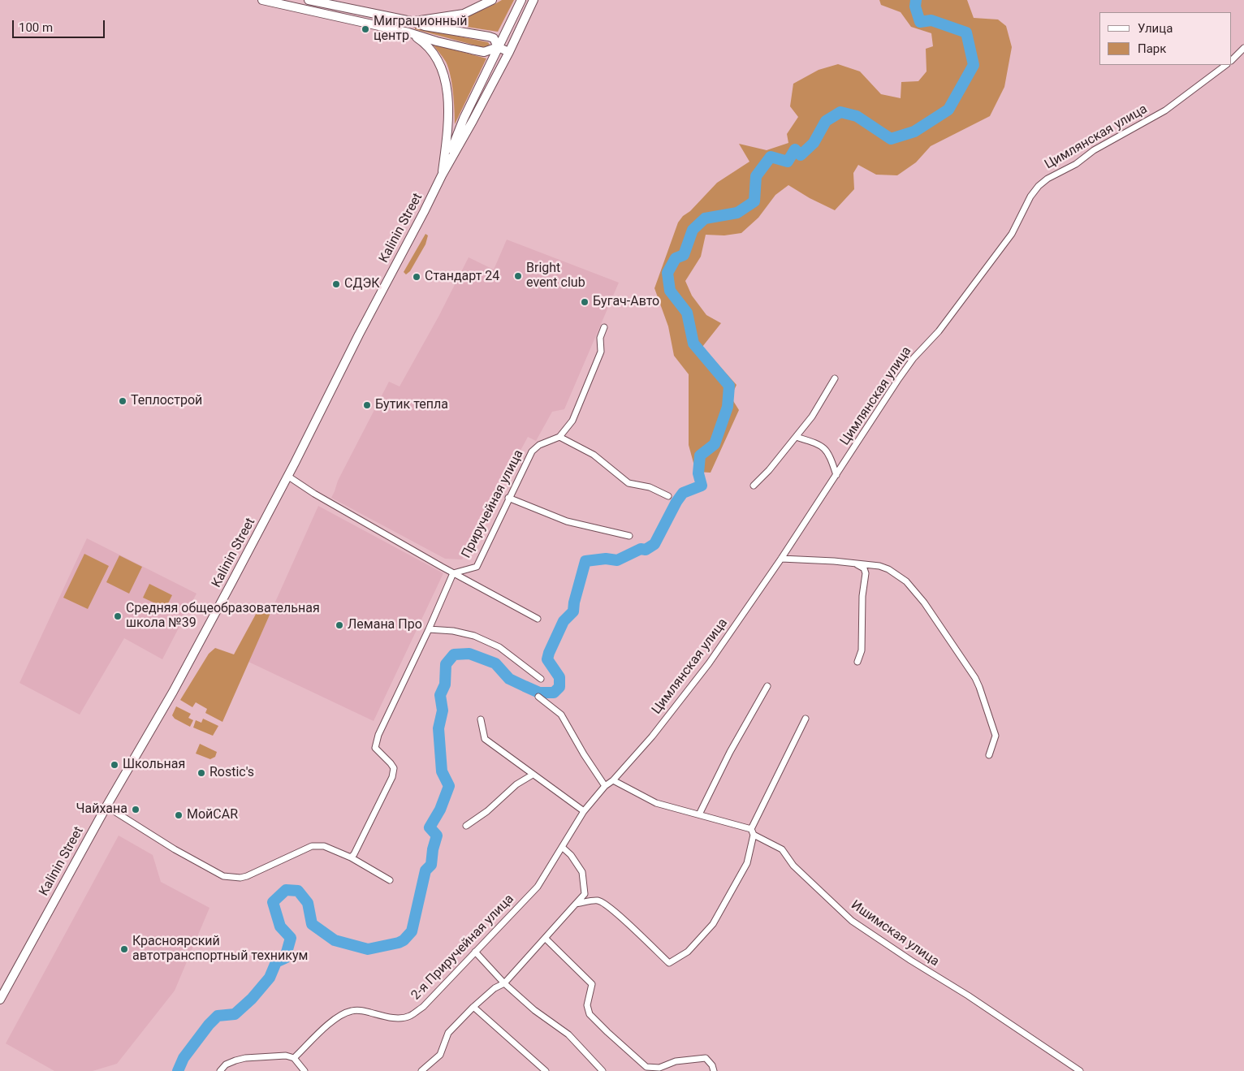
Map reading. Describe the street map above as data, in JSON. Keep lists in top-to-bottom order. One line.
{"streets":{"main road":["Kalinin Street"],"street":["Цимлянская улица","Приручейная улица","Ишимская улица","2-я Приручейная улица"]},"crossings":[["Цимлянская улица","Ишимская улица"],["Цимлянская улица","2-я Приручейная улица"],["Ишимская улица","2-я Приручейная улица"]],"places":["Миграционный центр","Bright event club","Стандарт 24","СДЭК","Бугач-Авто","Теплострой","Бутик тепла","Средняя общеобразовательная школа №39","Лемана Про","Школьная","Rostic's","Чайхана","МойCAR","Красноярский автотранспортный техникум"],"legend":["Улица","Парк"],"scale_bar":"100 m"}
